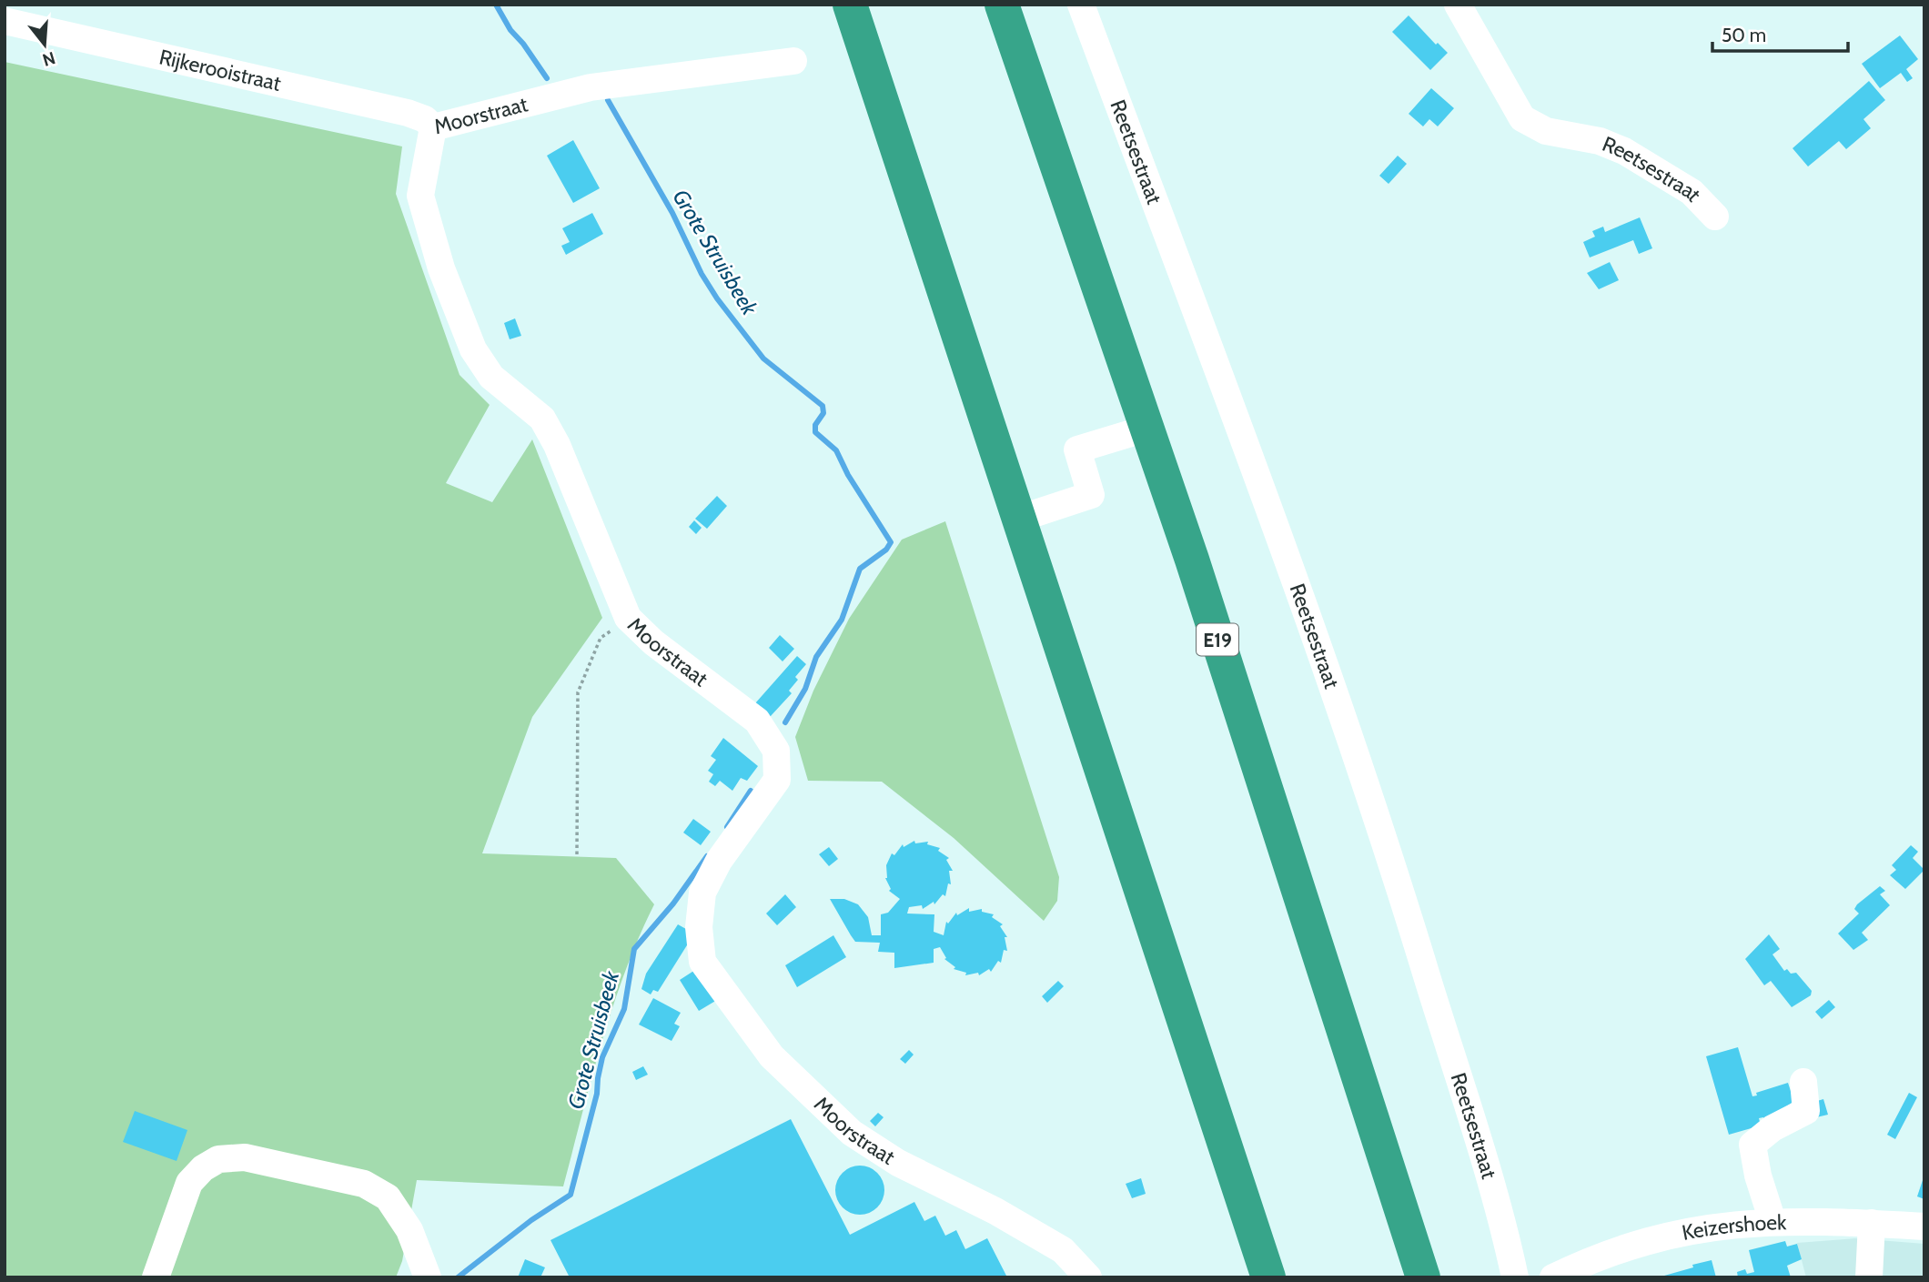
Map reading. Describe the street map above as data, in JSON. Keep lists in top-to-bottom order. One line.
{"streets":{"highway":["E19"],"street":["Rijkerooistraat","Moorstraat","Reetsestraat","Keizershoek"]},"crossings":[["Rijkerooistraat","Moorstraat"]],"water":["Grote Struisbeek"],"scale_bar":"50 m","north":"bottom"}
